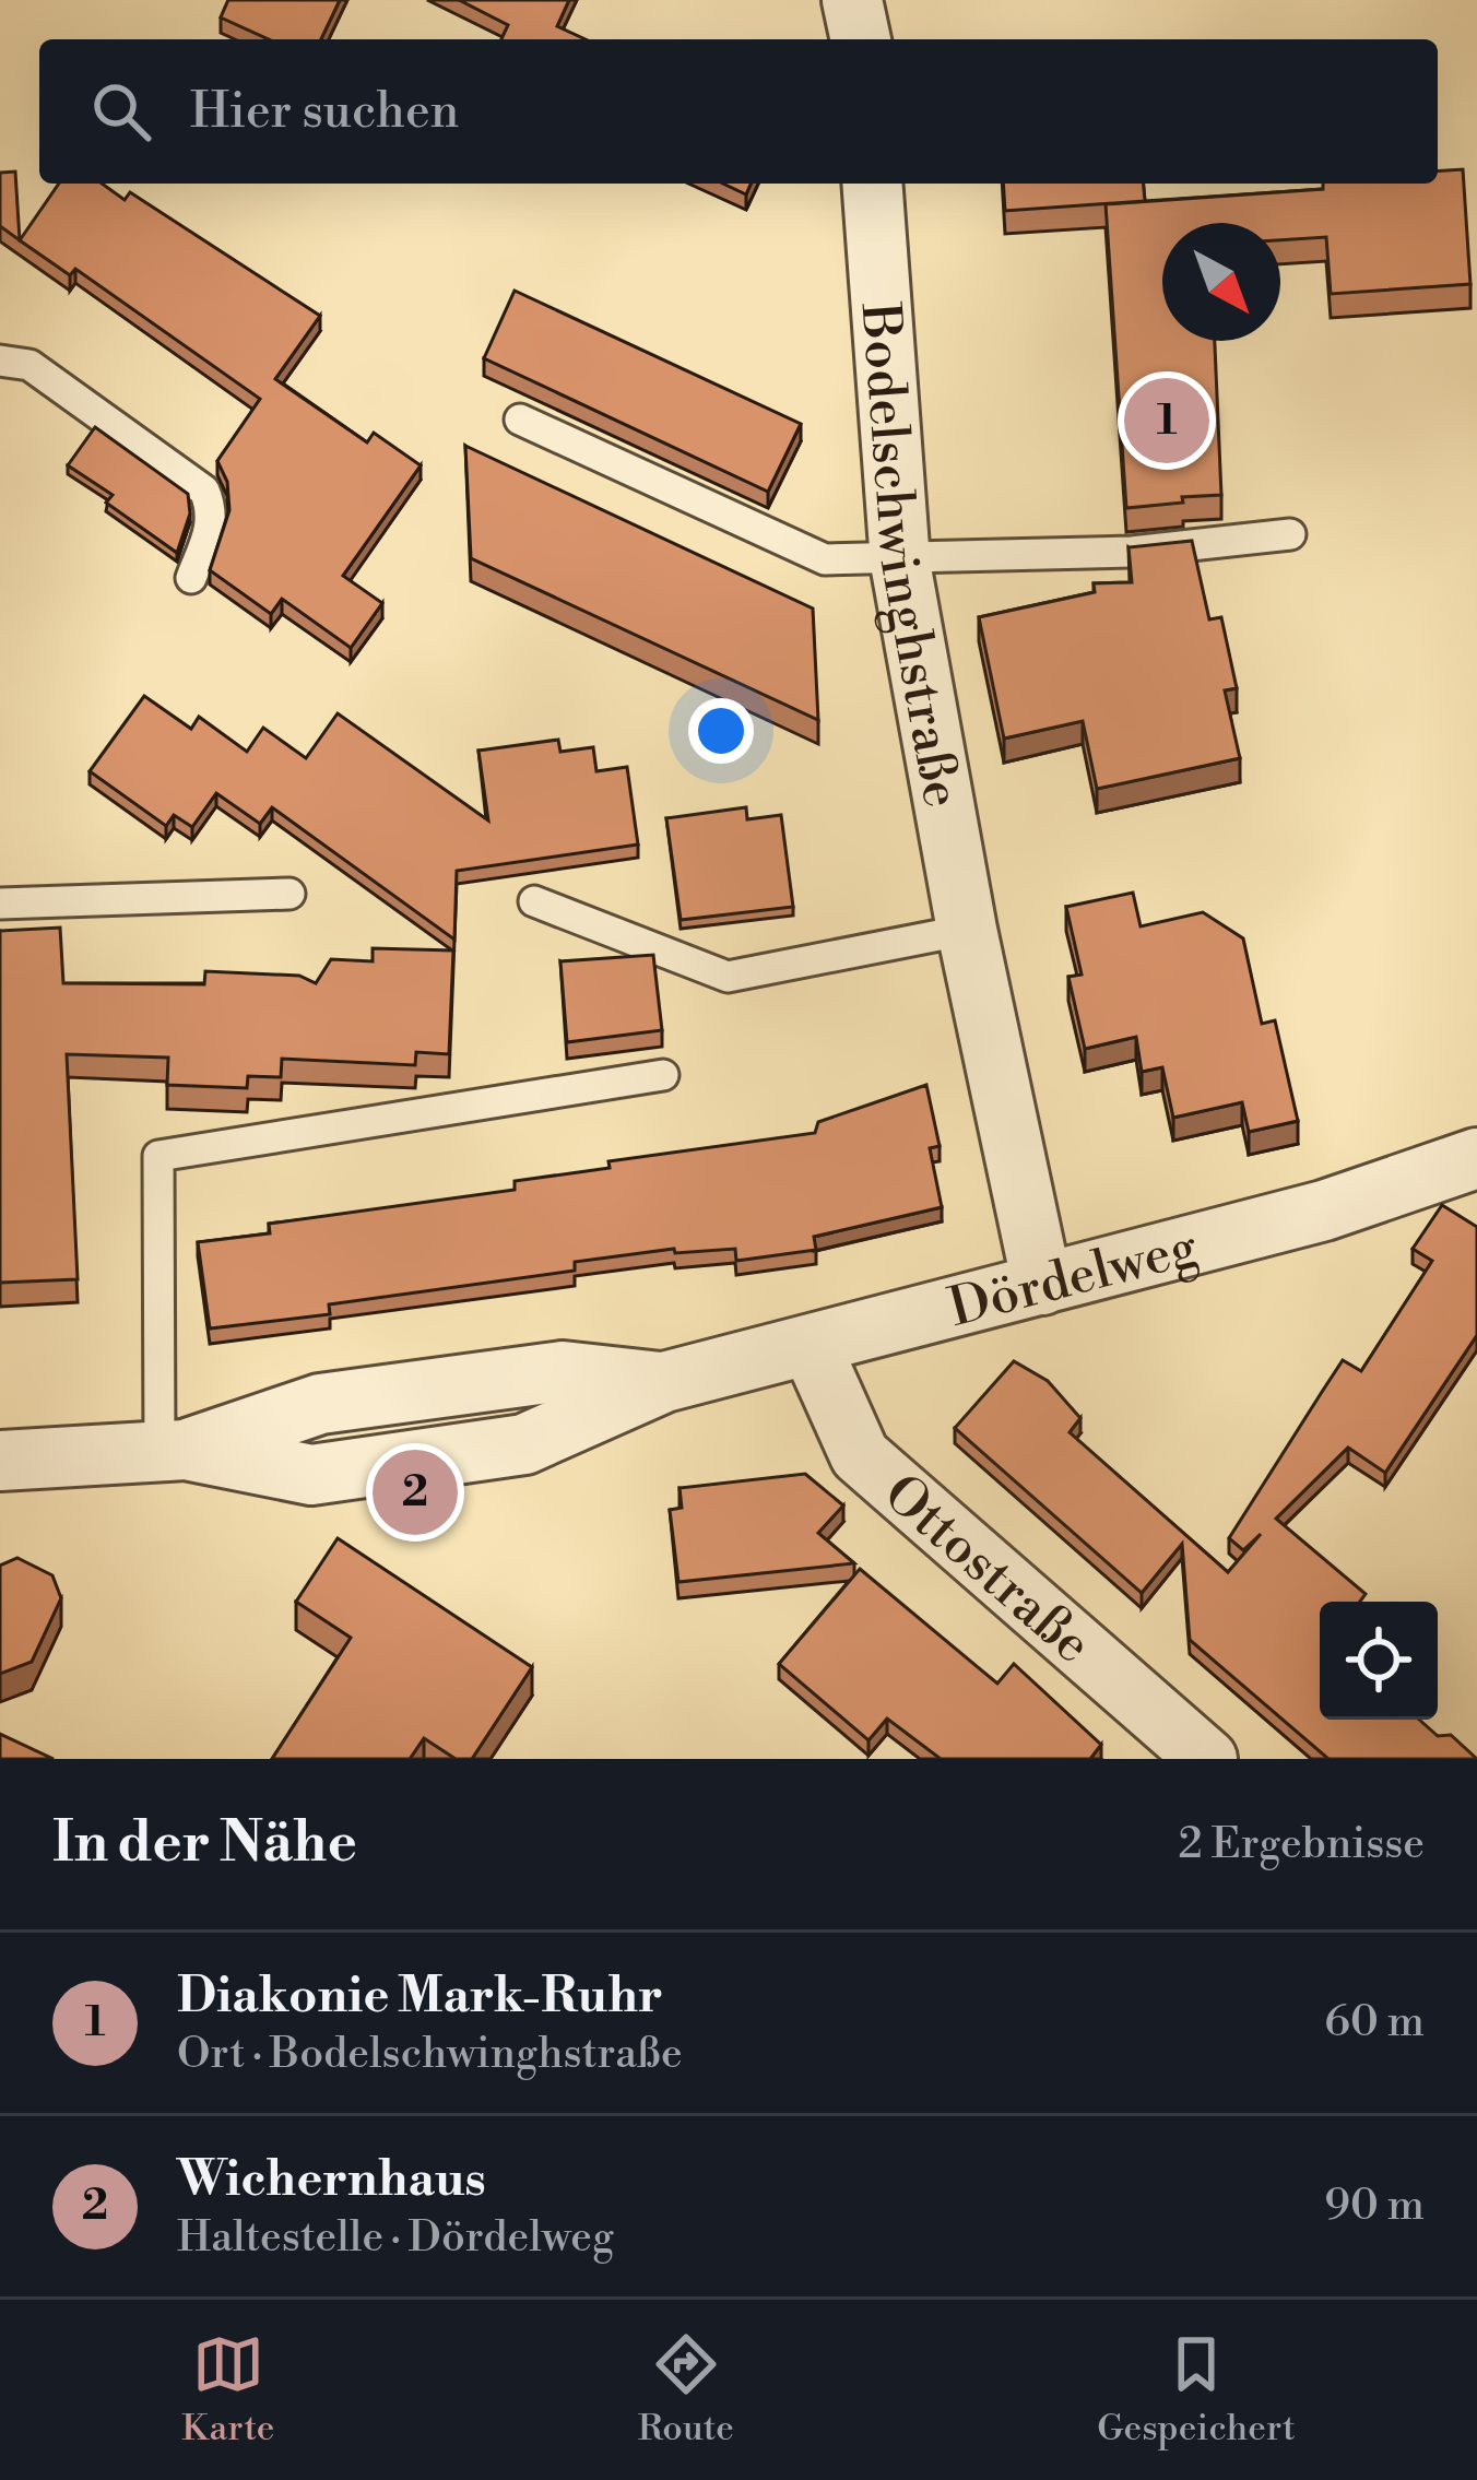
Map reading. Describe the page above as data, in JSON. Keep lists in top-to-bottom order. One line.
{"streets":{"street":["Bodelschwinghstraße","Dördelweg","Ottostraße"]},"crossings":[["Bodelschwinghstraße","Dördelweg"],["Dördelweg","Ottostraße"]],"north":"bottom right","page":{"search":"Hier suchen","pins":["1","2"],"heading":["In der Nähe","2 Ergebnisse"],"list":[{"mark":"1","name":"Diakonie Mark-Ruhr","note":"Ort · Bodelschwinghstraße","value":"60 m"},{"mark":"2","name":"Wichernhaus","note":"Haltestelle · Dördelweg","value":"90 m"}],"nav":["Karte","Route","Gespeichert"]}}
